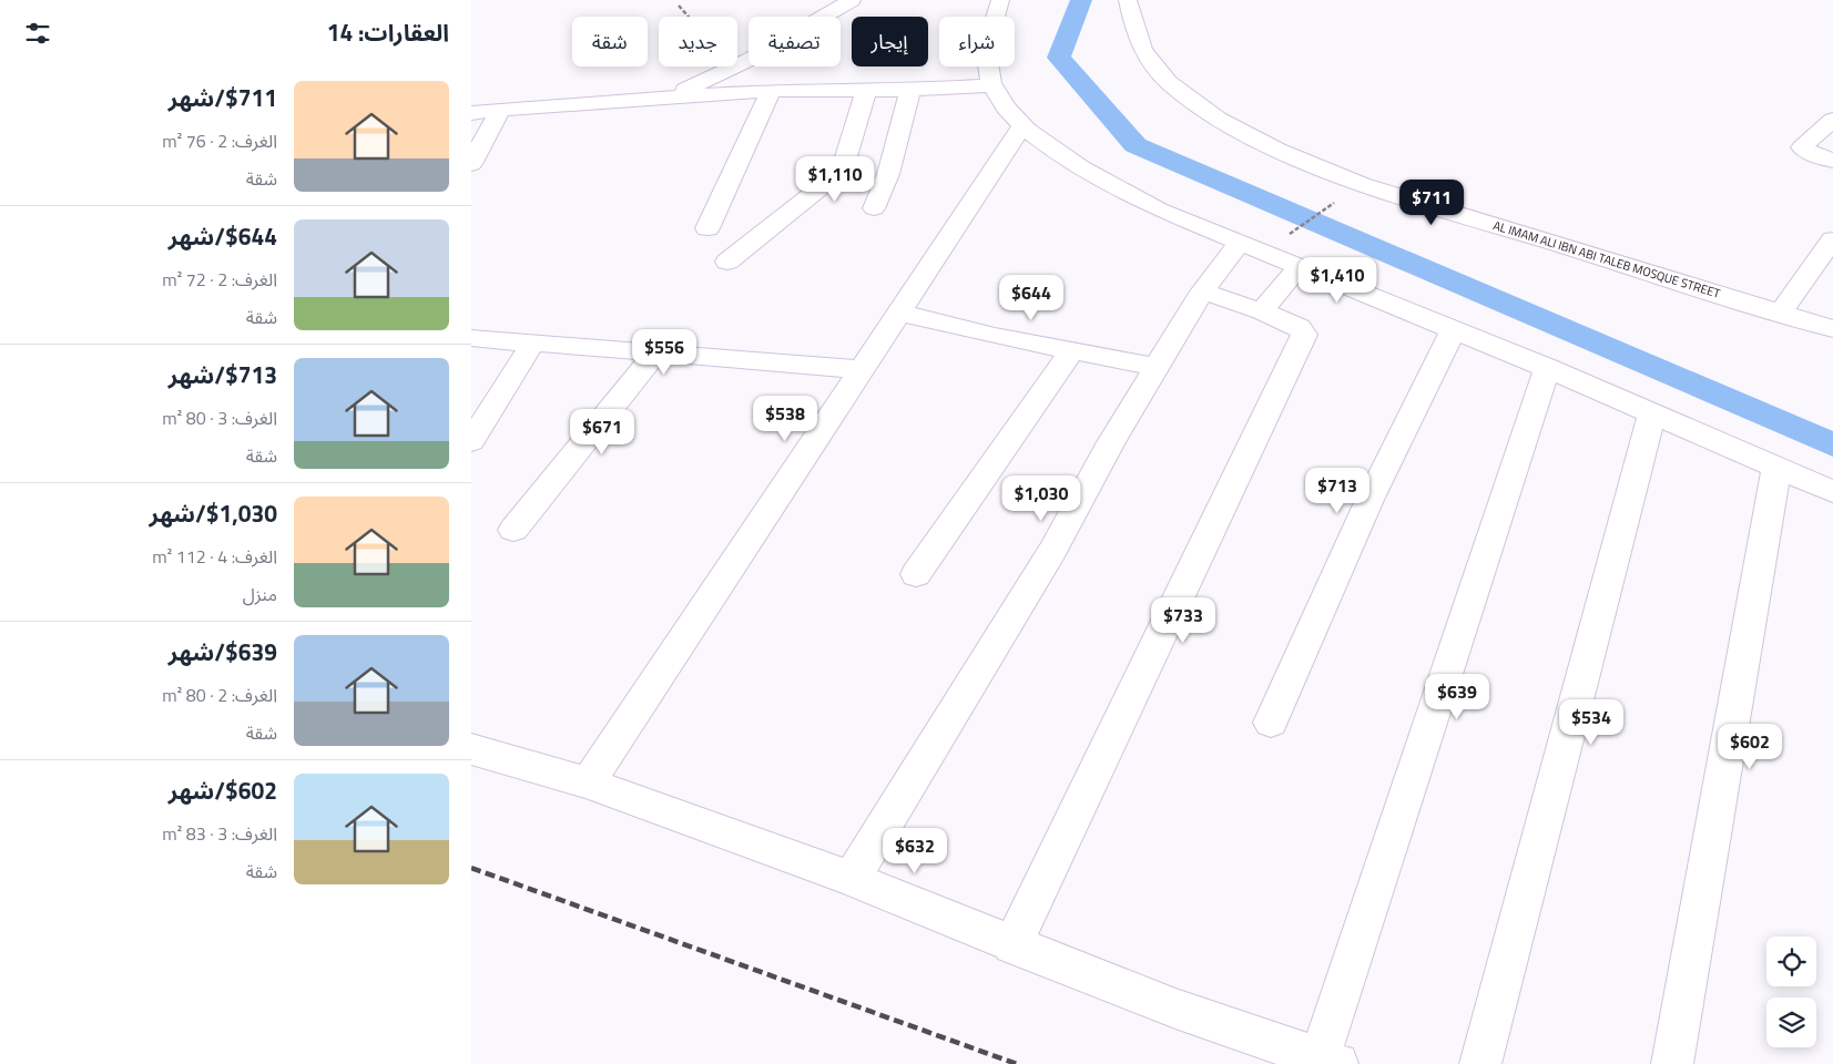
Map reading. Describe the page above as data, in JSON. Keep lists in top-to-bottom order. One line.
{"streets":{"street":["AL IMAM ALI IBN ABI TALEB MOSQUE STREET"]},"page":{"heading":"العقارات: 14","chip":["شراء","إيجار","تصفية","جديد","شقة"],"list":[{"name":"$711/شهر","note":"الغرف: 2 · 76 m² · شقة"},{"name":"$644/شهر","note":"الغرف: 2 · 72 m² · شقة"},{"name":"$713/شهر","note":"الغرف: 3 · 80 m² · شقة"},{"name":"$1,030/شهر","note":"الغرف: 4 · 112 m² · منزل"},{"name":"$639/شهر","note":"الغرف: 2 · 80 m² · شقة"},{"name":"$602/شهر","note":"الغرف: 3 · 83 m² · شقة"}],"price":["$1,110","$711","$1,410","$644","$556","$538","$671","$713","$1,030","$733","$639","$534","$602","$632"]}}
